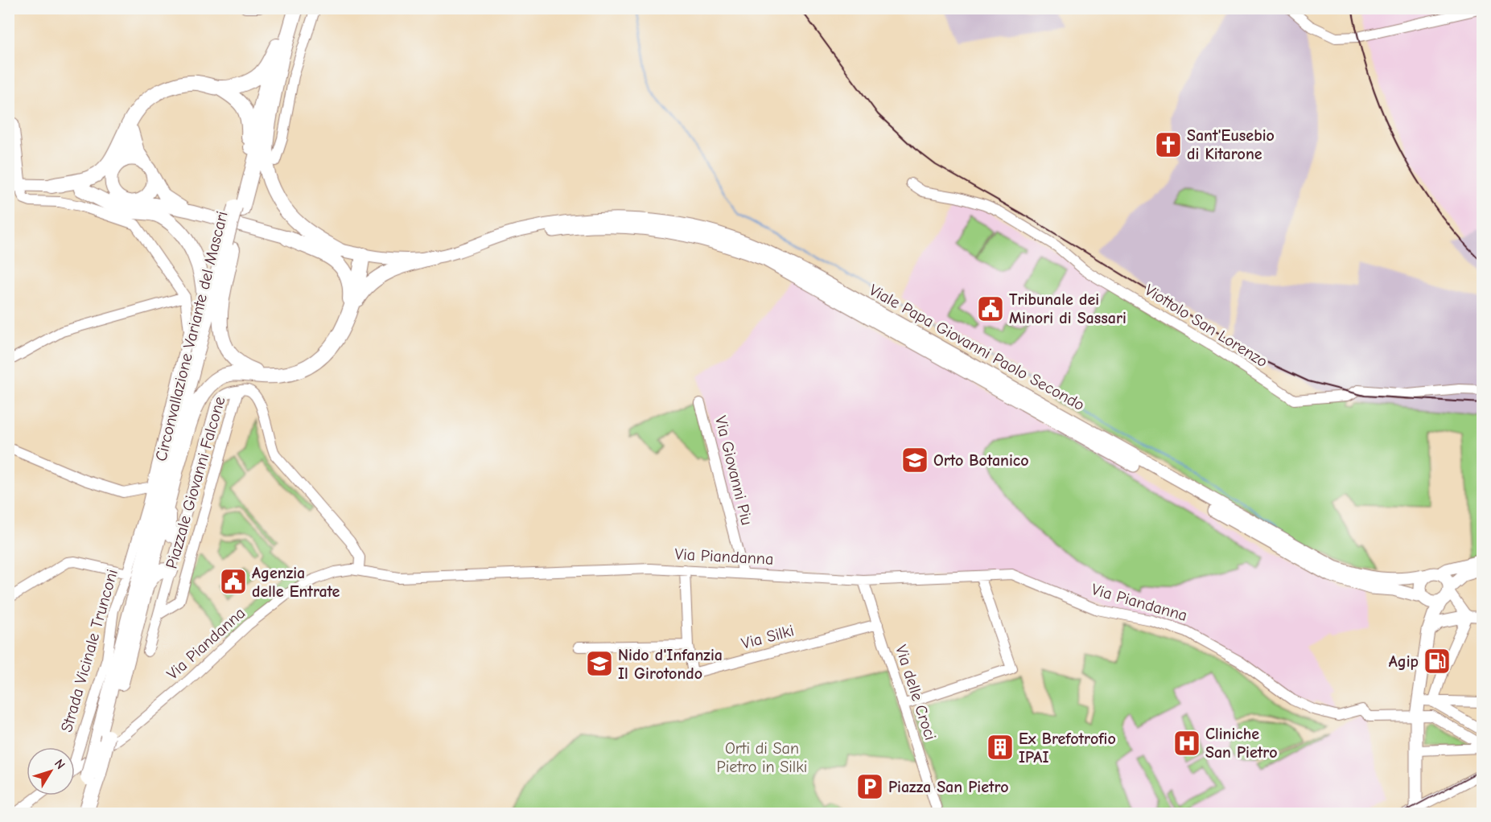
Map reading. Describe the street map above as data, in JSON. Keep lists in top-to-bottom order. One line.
{"streets":{"highway":["Circonvallazione Variante del Mascari"],"main road":["Viale Papa Giovanni Paolo Secondo"],"street":["Viottolo San Lorenzo","Via Giovanni Piu","Piazzale Giovanni Falcone","Via Piandanna","Via Silki","Strada Vicinale Trunconi","Via delle Croci"]},"crossings":[["Via Giovanni Piu","Via Piandanna"],["Via Piandanna","Via Silki"],["Via Piandanna","Via delle Croci"],["Via Silki","Via delle Croci"]],"parks":["Orti di San Pietro in Silki"],"places":{"church":["Sant'Eusebio di Kitarone"],"public building":["Tribunale dei Minori di Sassari","Agenzia delle Entrate"],"school or university":["Orto Botanico","Nido d'Infanzia Il Girotondo"],"fuel station":["Agip"],"hospital":["Cliniche San Pietro"],"building":["Ex Brefotrofio IPAI"],"parking":["Piazza San Pietro"]},"north":"top right"}
